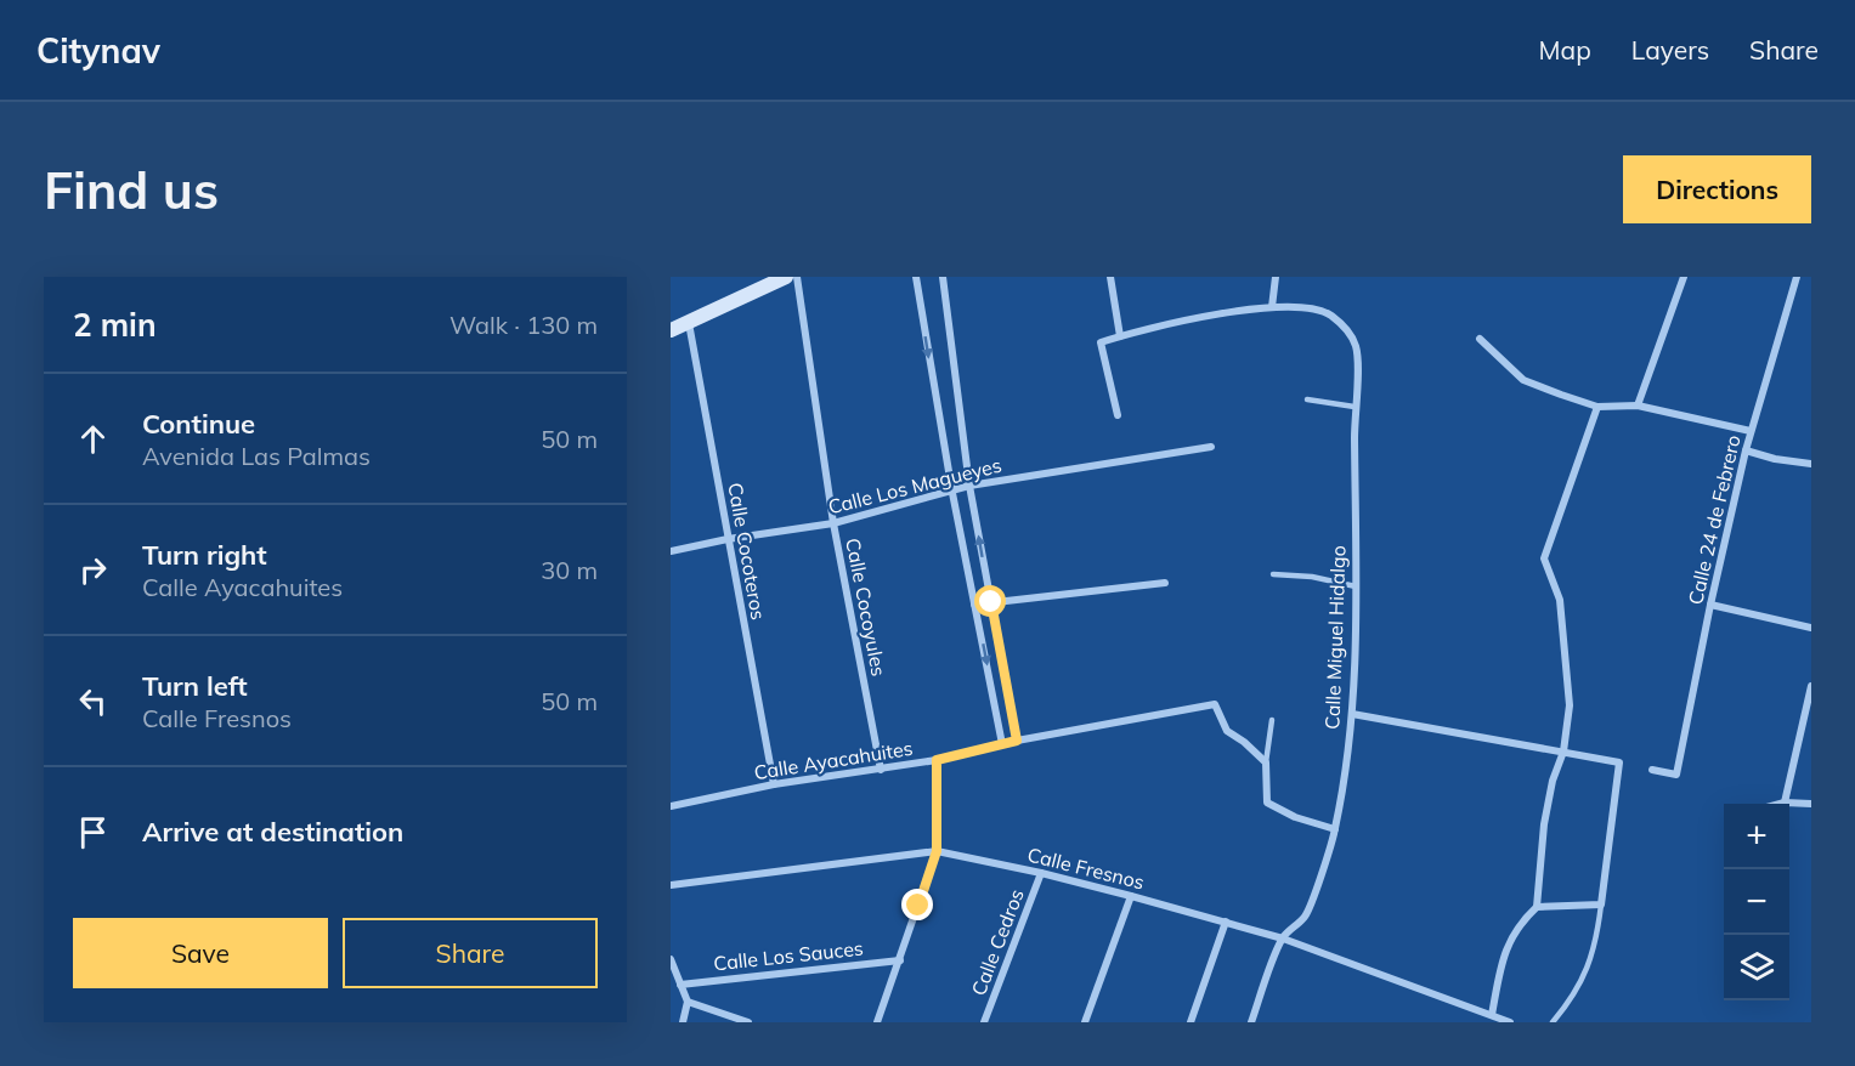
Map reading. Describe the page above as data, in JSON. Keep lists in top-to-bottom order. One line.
{"streets":{"street":["Calle Los Magueyes","Calle 24 de Febrero","Calle Cocoteros","Calle Cocoyules","Calle Miguel Hidalgo","Calle Ayacahuites","Calle Fresnos","Calle Cedros","Calle Los Sauces"]},"crossings":[["Calle Los Magueyes","Calle Cocoteros"],["Calle Los Magueyes","Calle Cocoyules"],["Calle Cocoteros","Calle Ayacahuites"],["Calle Cocoyules","Calle Ayacahuites"],["Calle Miguel Hidalgo","Calle Fresnos"],["Calle Fresnos","Calle Cedros"]],"page":{"header":"Citynav","nav":["Map","Layers","Share"],"buttons":["Directions",["Save","Share"]],"title":"Find us","heading":["2 min","Walk · 130 m"],"list":[["Continue","Avenida Las Palmas","50 m"],["Turn right","Calle Ayacahuites","30 m"],["Turn left","Calle Fresnos","50 m"],"Arrive at destination"],"map_buttons":["+","−"]}}
